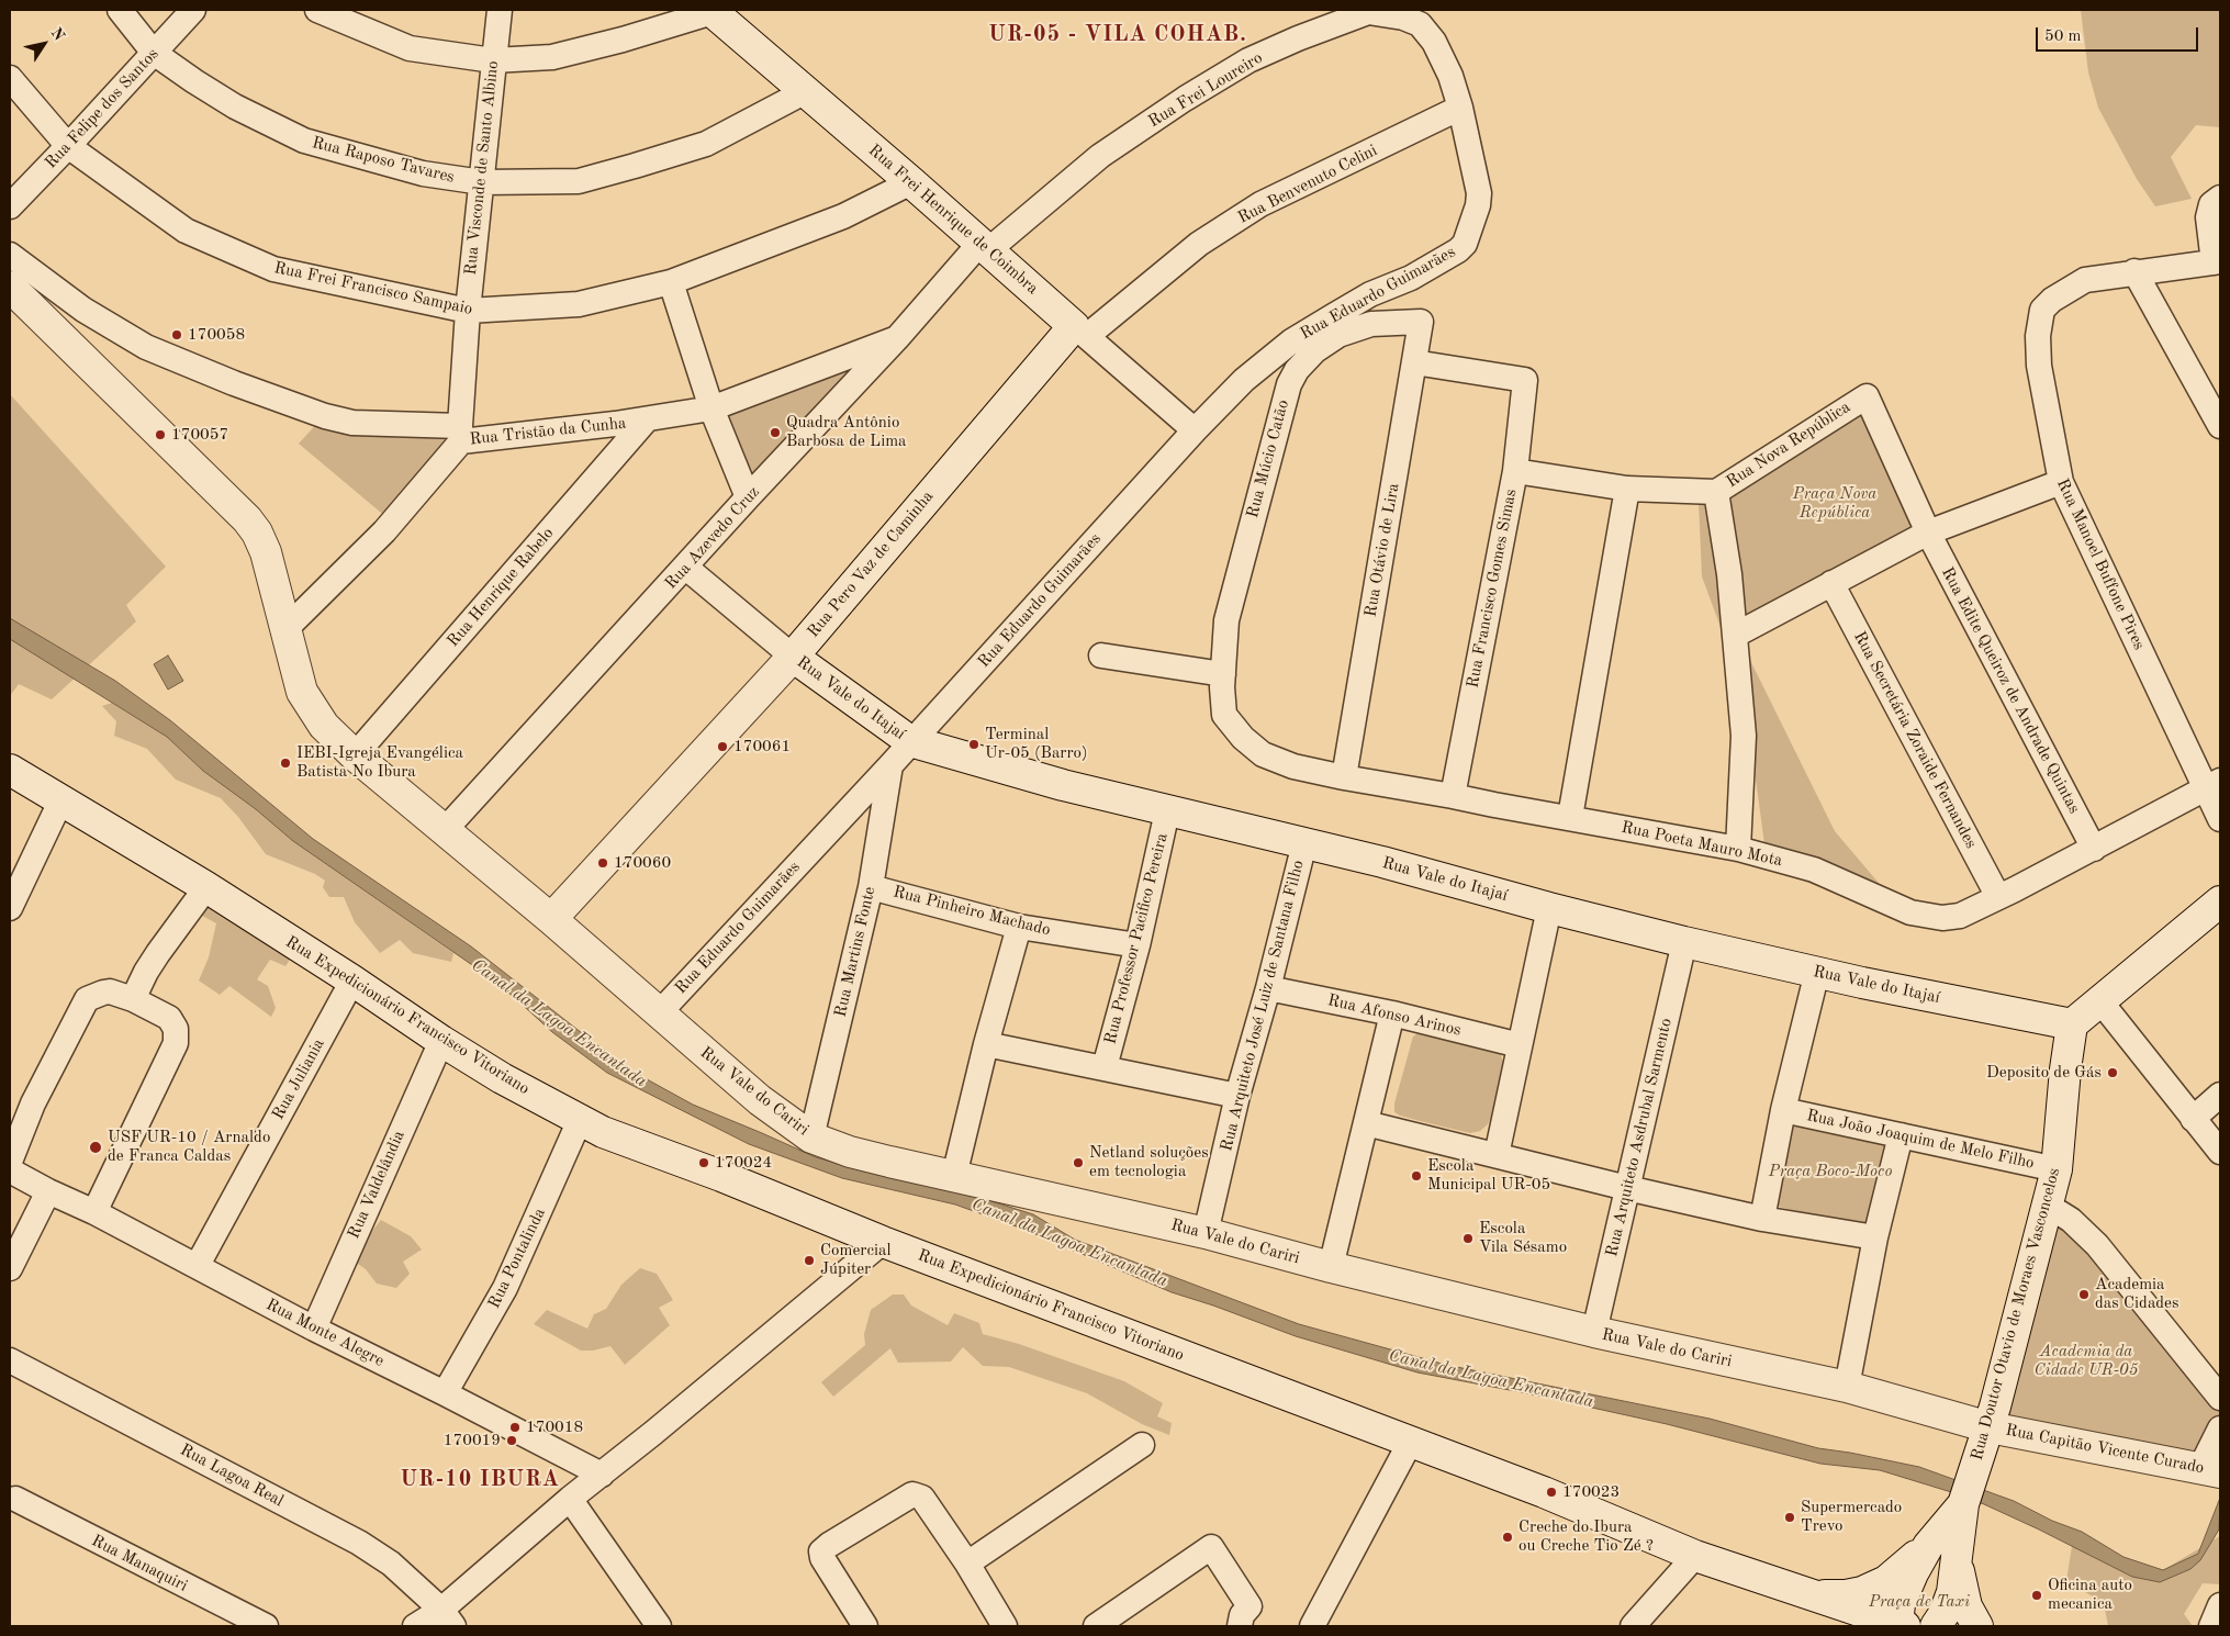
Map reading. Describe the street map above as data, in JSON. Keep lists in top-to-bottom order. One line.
{"streets":{"main road":["Rua Frei Henrique de Coimbra","Rua Pero Vaz de Caminha","Rua Vale do Itajaí","Rua Expedicionário Francisco Vitoriano","Rua Vale do Cariri","Rua Doutor Otavio de Moraes Vasconcelos","Rua Capitão Vicente Curado"],"street":["Rua Frei Loureiro","Rua Felipe dos Santos","Rua Raposo Tavares","Rua Visconde de Santo Albino","Rua Benvenuto Celini","Rua Frei Francisco Sampaio","Rua Eduardo Guimarães","Rua Tristão da Cunha","Rua Nova República","Rua Múcio Catão","Rua Azevedo Cruz","Rua Otávio de Lira","Rua Manoel Buffone Pires","Rua Henrique Rabelo","Rua Francisco Gomes Simas","Rua Edite Queiroz de Andrade Quintas","Rua Secretária Zoraide Fernandes","Rua Poeta Mauro Mota","Rua Pinheiro Machado","Rua Professor Pacifico Pereira","Rua Martins Fonte","Rua Arquiteto José Luiz de Santana Filho","Rua Afonso Arinos","Rua Juliania","Rua Arquiteto Asdrubal Sarmento","Rua João Joaquim de Melo Filho","Rua Valdelândia","Rua Pontalinda","Rua Monte Alegre","Rua Lagoa Real","Rua Manaquiri"]},"crossings":[["Rua Frei Loureiro","Rua Benvenuto Celini"],["Rua Frei Loureiro","Rua Frei Henrique de Coimbra"],["Rua Frei Loureiro","Rua Eduardo Guimarães"],["Rua Frei Loureiro","Rua Azevedo Cruz"],["Rua Felipe dos Santos","Rua Raposo Tavares"],["Rua Felipe dos Santos","Rua Frei Francisco Sampaio"],["Rua Raposo Tavares","Rua Visconde de Santo Albino"],["Rua Raposo Tavares","Rua Frei Henrique de Coimbra"],["Rua Visconde de Santo Albino","Rua Frei Francisco Sampaio"],["Rua Visconde de Santo Albino","Rua Tristão da Cunha"],["Rua Benvenuto Celini","Rua Frei Henrique de Coimbra"],["Rua Benvenuto Celini","Rua Pero Vaz de Caminha"],["Rua Frei Henrique de Coimbra","Rua Frei Francisco Sampaio"],["Rua Frei Henrique de Coimbra","Rua Eduardo Guimarães"],["Rua Frei Henrique de Coimbra","Rua Azevedo Cruz"],["Rua Frei Henrique de Coimbra","Rua Pero Vaz de Caminha"],["Rua Eduardo Guimarães","Rua Vale do Itajaí"],["Rua Eduardo Guimarães","Rua Martins Fonte"],["Rua Eduardo Guimarães","Rua Vale do Cariri"],["Rua Tristão da Cunha","Rua Azevedo Cruz"],["Rua Tristão da Cunha","Rua Henrique Rabelo"],["Rua Nova República","Rua Francisco Gomes Simas"],["Rua Nova República","Rua Edite Queiroz de Andrade Quintas"],["Rua Múcio Catão","Rua Otávio de Lira"],["Rua Múcio Catão","Rua Poeta Mauro Mota"],["Rua Azevedo Cruz","Rua Vale do Itajaí"],["Rua Azevedo Cruz","Rua Vale do Cariri"],["Rua Otávio de Lira","Rua Francisco Gomes Simas"],["Rua Otávio de Lira","Rua Poeta Mauro Mota"],["Rua Pero Vaz de Caminha","Rua Vale do Itajaí"],["Rua Pero Vaz de Caminha","Rua Vale do Cariri"],["Rua Manoel Buffone Pires","Rua Poeta Mauro Mota"],["Rua Henrique Rabelo","Rua Vale do Cariri"],["Rua Francisco Gomes Simas","Rua Poeta Mauro Mota"],["Rua Edite Queiroz de Andrade Quintas","Rua Poeta Mauro Mota"],["Rua Vale do Itajaí","Rua Professor Pacifico Pereira"],["Rua Vale do Itajaí","Rua Arquiteto José Luiz de Santana Filho"],["Rua Vale do Itajaí","Rua Arquiteto Asdrubal Sarmento"],["Rua Vale do Itajaí","Rua Doutor Otavio de Moraes Vasconcelos"],["Rua Secretária Zoraide Fernandes","Rua Poeta Mauro Mota"],["Rua Pinheiro Machado","Rua Professor Pacifico Pereira"],["Rua Pinheiro Machado","Rua Martins Fonte"],["Rua Martins Fonte","Rua Vale do Cariri"],["Rua Arquiteto José Luiz de Santana Filho","Rua Afonso Arinos"],["Rua Arquiteto José Luiz de Santana Filho","Rua Vale do Cariri"],["Rua Expedicionário Francisco Vitoriano","Rua Juliania"],["Rua Expedicionário Francisco Vitoriano","Rua Valdelândia"],["Rua Expedicionário Francisco Vitoriano","Rua Pontalinda"],["Rua Expedicionário Francisco Vitoriano","Rua Doutor Otavio de Moraes Vasconcelos"],["Rua Juliania","Rua Monte Alegre"],["Rua Vale do Cariri","Rua Arquiteto Asdrubal Sarmento"],["Rua Vale do Cariri","Rua Doutor Otavio de Moraes Vasconcelos"],["Rua Vale do Cariri","Rua Capitão Vicente Curado"],["Rua João Joaquim de Melo Filho","Rua Doutor Otavio de Moraes Vasconcelos"],["Rua Valdelândia","Rua Monte Alegre"],["Rua Pontalinda","Rua Monte Alegre"],["Rua Doutor Otavio de Moraes Vasconcelos","Rua Capitão Vicente Curado"]],"districts":["UR-05 - VILA COHAB.","UR-10 IBURA"],"water":["Canal da Lagoa Encantada"],"parks":["Praça Nova República","Praça Boco-Moco","Academia da Cidade UR-05","Praça de Taxi"],"places":["170058","Quadra Antônio Barbosa de Lima","170057","Terminal Ur-05 (Barro)","170061","IEBI-Igreja Evangélica Batista No Ibura","170060","Deposito de Gás","USF UR-10 / Arnaldo de Franca Caldas","170024","Netland soluções em tecnologia","Escola Municipal UR-05","Escola Vila Sésamo","Comercial Júpiter","Academia das Cidades","170018","170019","170023","Supermercado Trevo","Creche do Ibura ou Creche Tio Zé ?","Oficina auto mecanica"],"scale_bar":"50 m","north":"top right"}
